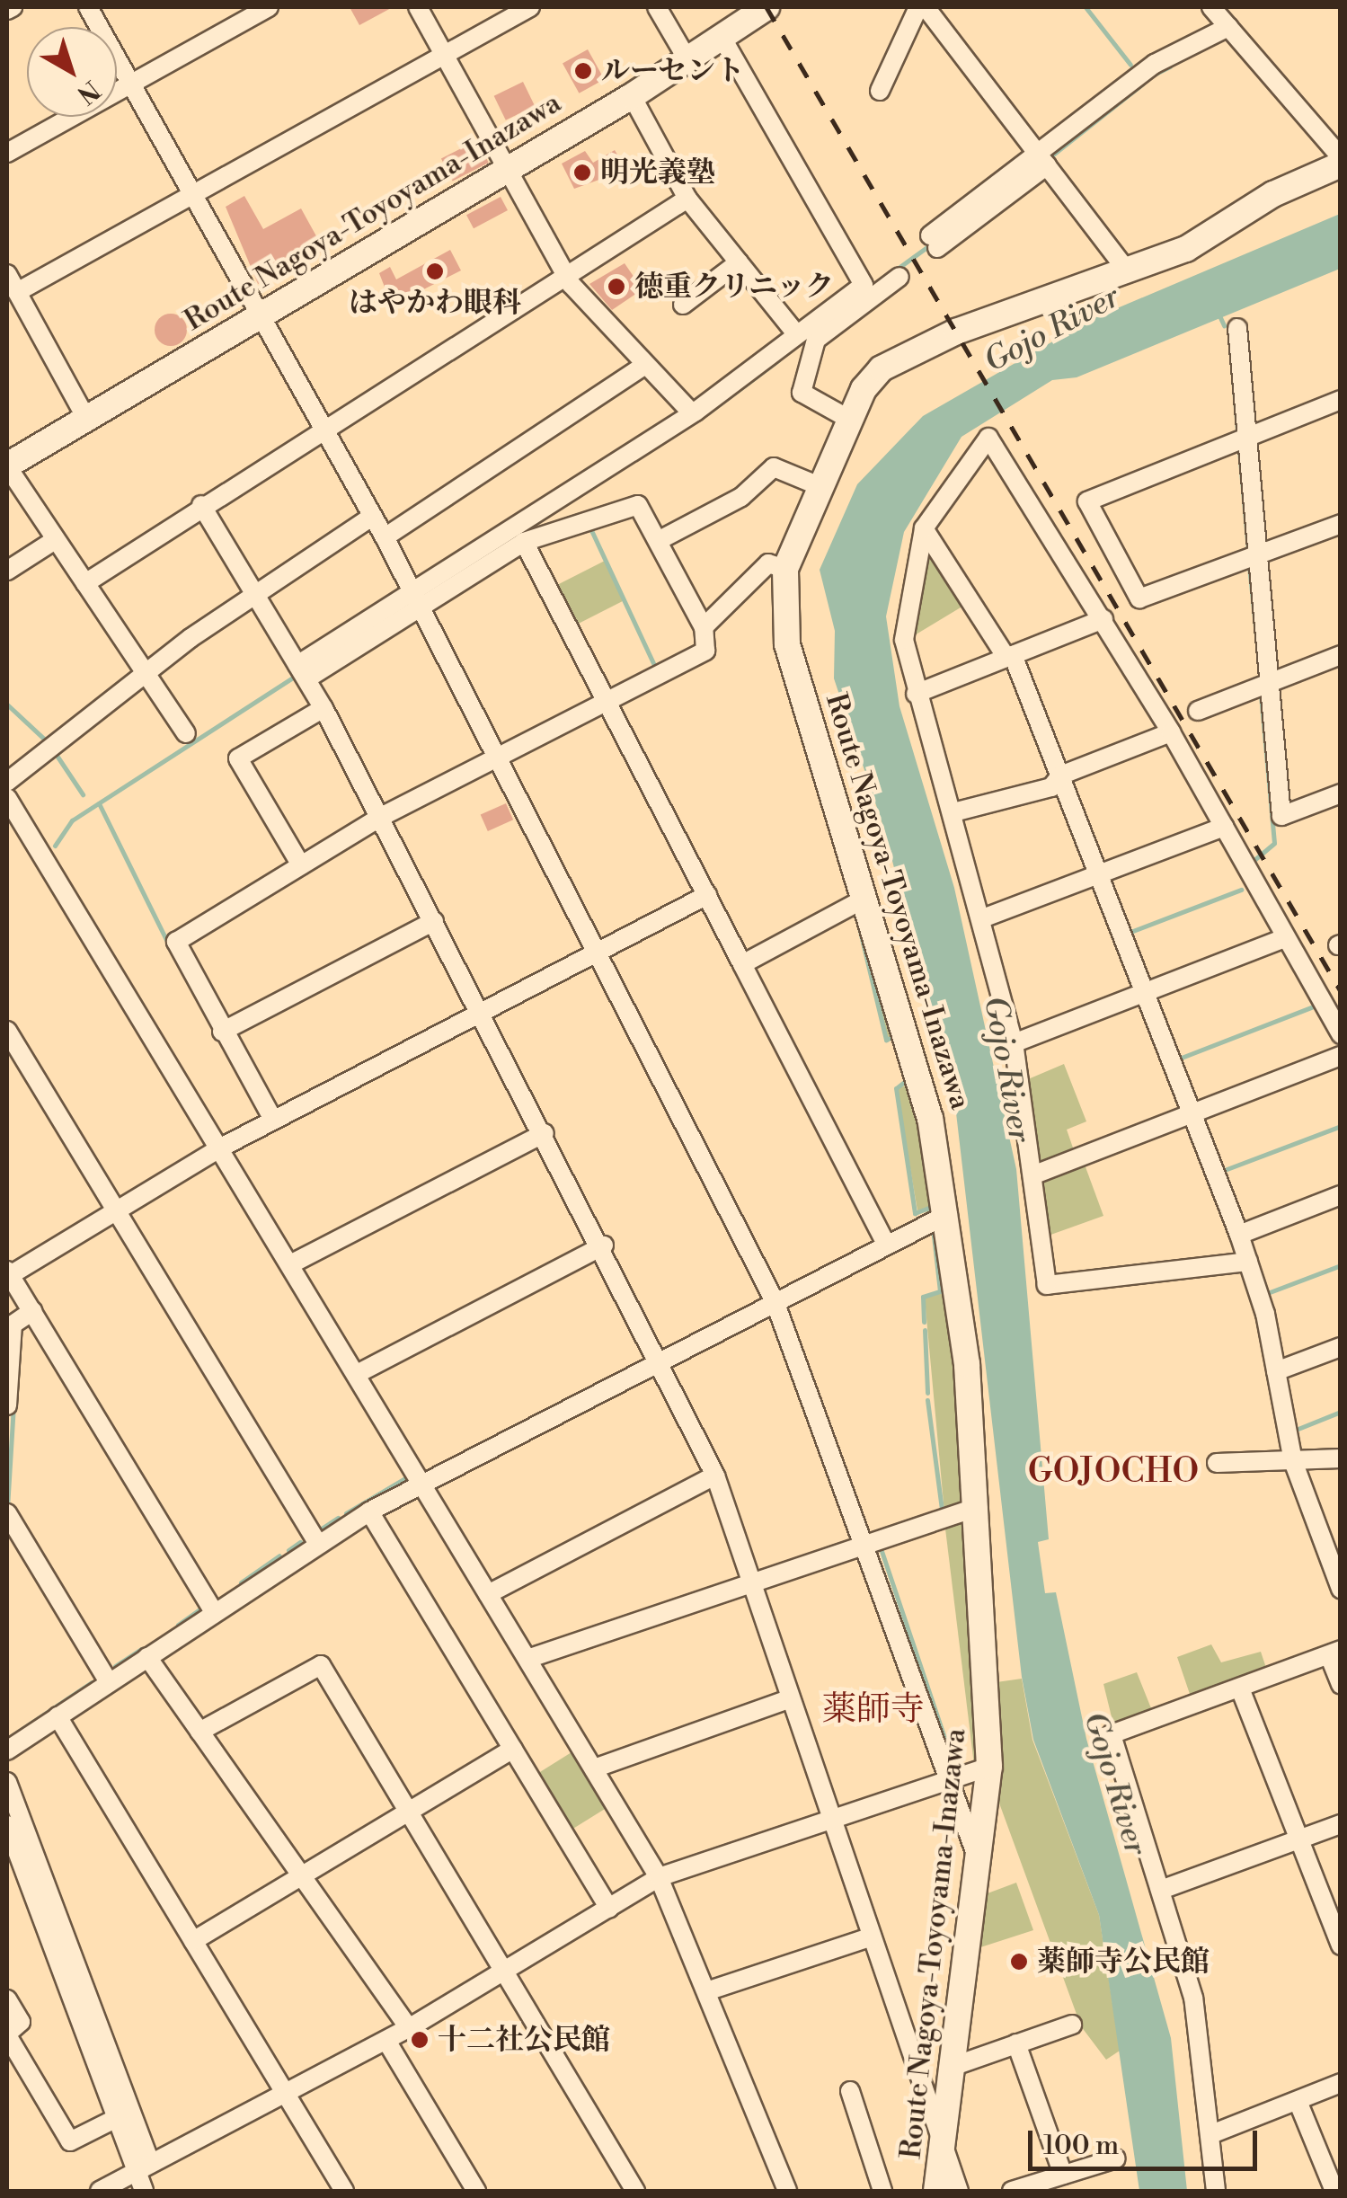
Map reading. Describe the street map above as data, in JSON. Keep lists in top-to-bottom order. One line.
{"streets":{"main road":["Route Nagoya-Toyoyama-Inazawa"]},"districts":["GOJOCHO","薬師寺"],"water":["Gojo River"],"places":["ルーセント","明光義塾","はやかわ眼科","徳重クリニック","薬師寺公民館","十二社公民館"],"scale_bar":"100 m","north":"bottom right"}
